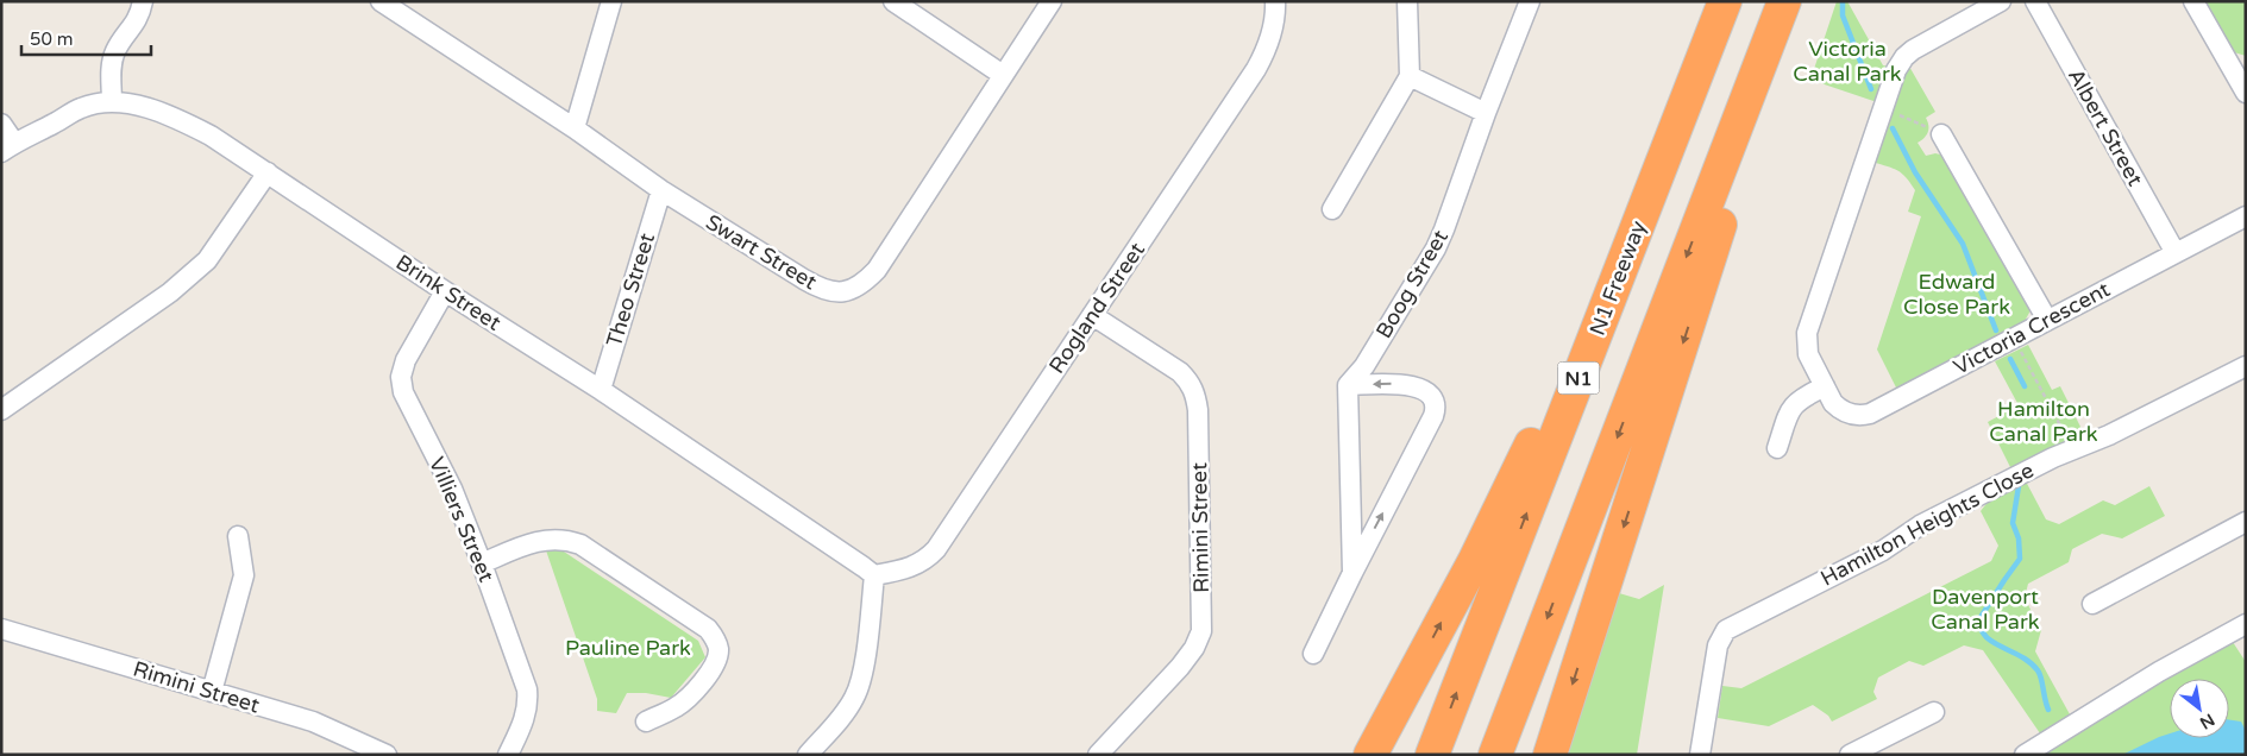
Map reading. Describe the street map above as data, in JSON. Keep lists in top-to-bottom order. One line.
{"streets":{"highway":["N1 Freeway","N1"],"street":["Albert Street","Swart Street","Boog Street","Theo Street","Brink Street","Rogland Street","Victoria Crescent","Villiers Street","Hamilton Heights Close","Rimini Street"]},"crossings":[["Albert Street","Victoria Crescent"],["Swart Street","Theo Street"],["Theo Street","Brink Street"],["Brink Street","Rogland Street"],["Brink Street","Villiers Street"],["Rogland Street","Rimini Street"]],"parks":["Victoria Canal Park","Edward Close Park","Hamilton Canal Park","Davenport Canal Park","Pauline Park"],"scale_bar":"50 m","north":"bottom right"}
